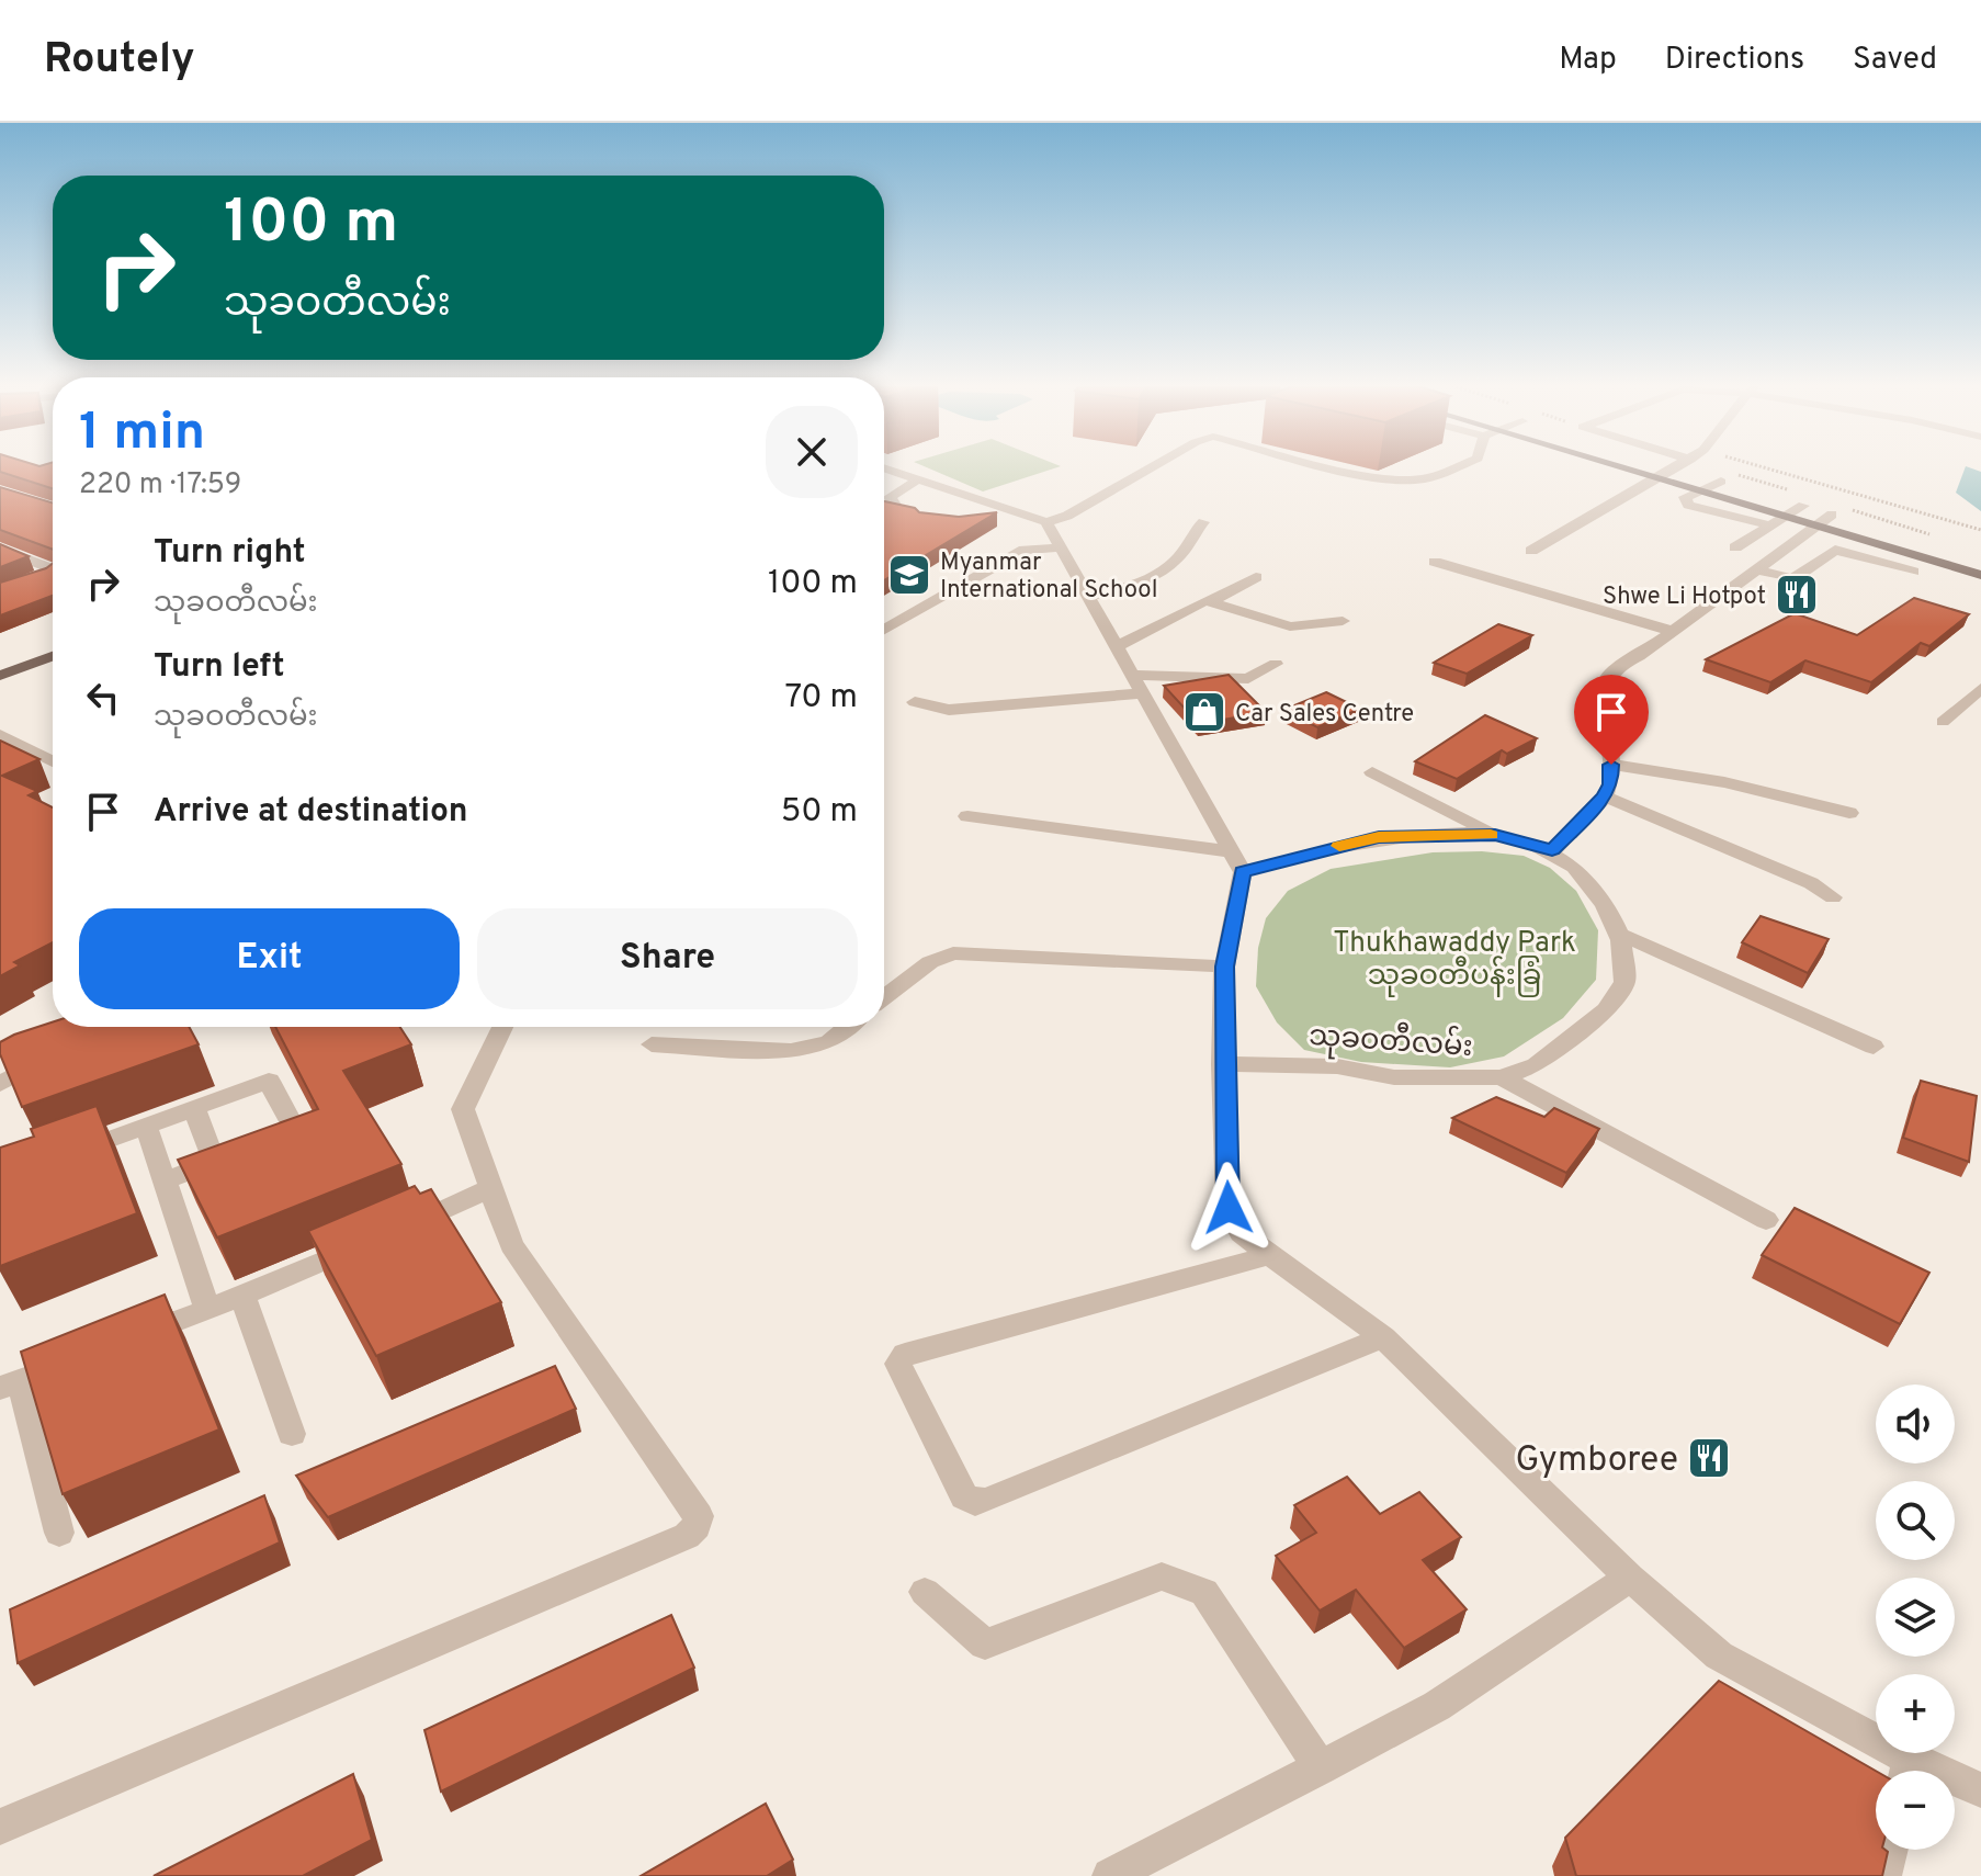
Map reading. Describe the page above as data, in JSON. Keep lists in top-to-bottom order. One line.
{"streets":{"street":["သုခဝတီလမ်း"]},"parks":["Thukhawaddy Park သုခဝတီပန်းခြံ"],"places":{"school or university":["Myanmar International School"],"restaurant":["Shwe Li Hotpot","Gymboree"],"shop":["Car Sales Centre"]},"page":{"header":"Routely","nav":["Map","Directions","Saved"],"turn":["100 m","သုခဝတီလမ်း"],"heading":["1 min","220 m · 17:59"],"list":[{"name":"Turn right","note":"သုခဝတီလမ်း","value":"100 m"},{"name":"Turn left","note":"သုခဝတီလမ်း","value":"70 m"},{"name":"Arrive at destination","value":"50 m"}],"buttons":["Exit","Share"],"map_buttons":["+","−"]}}
